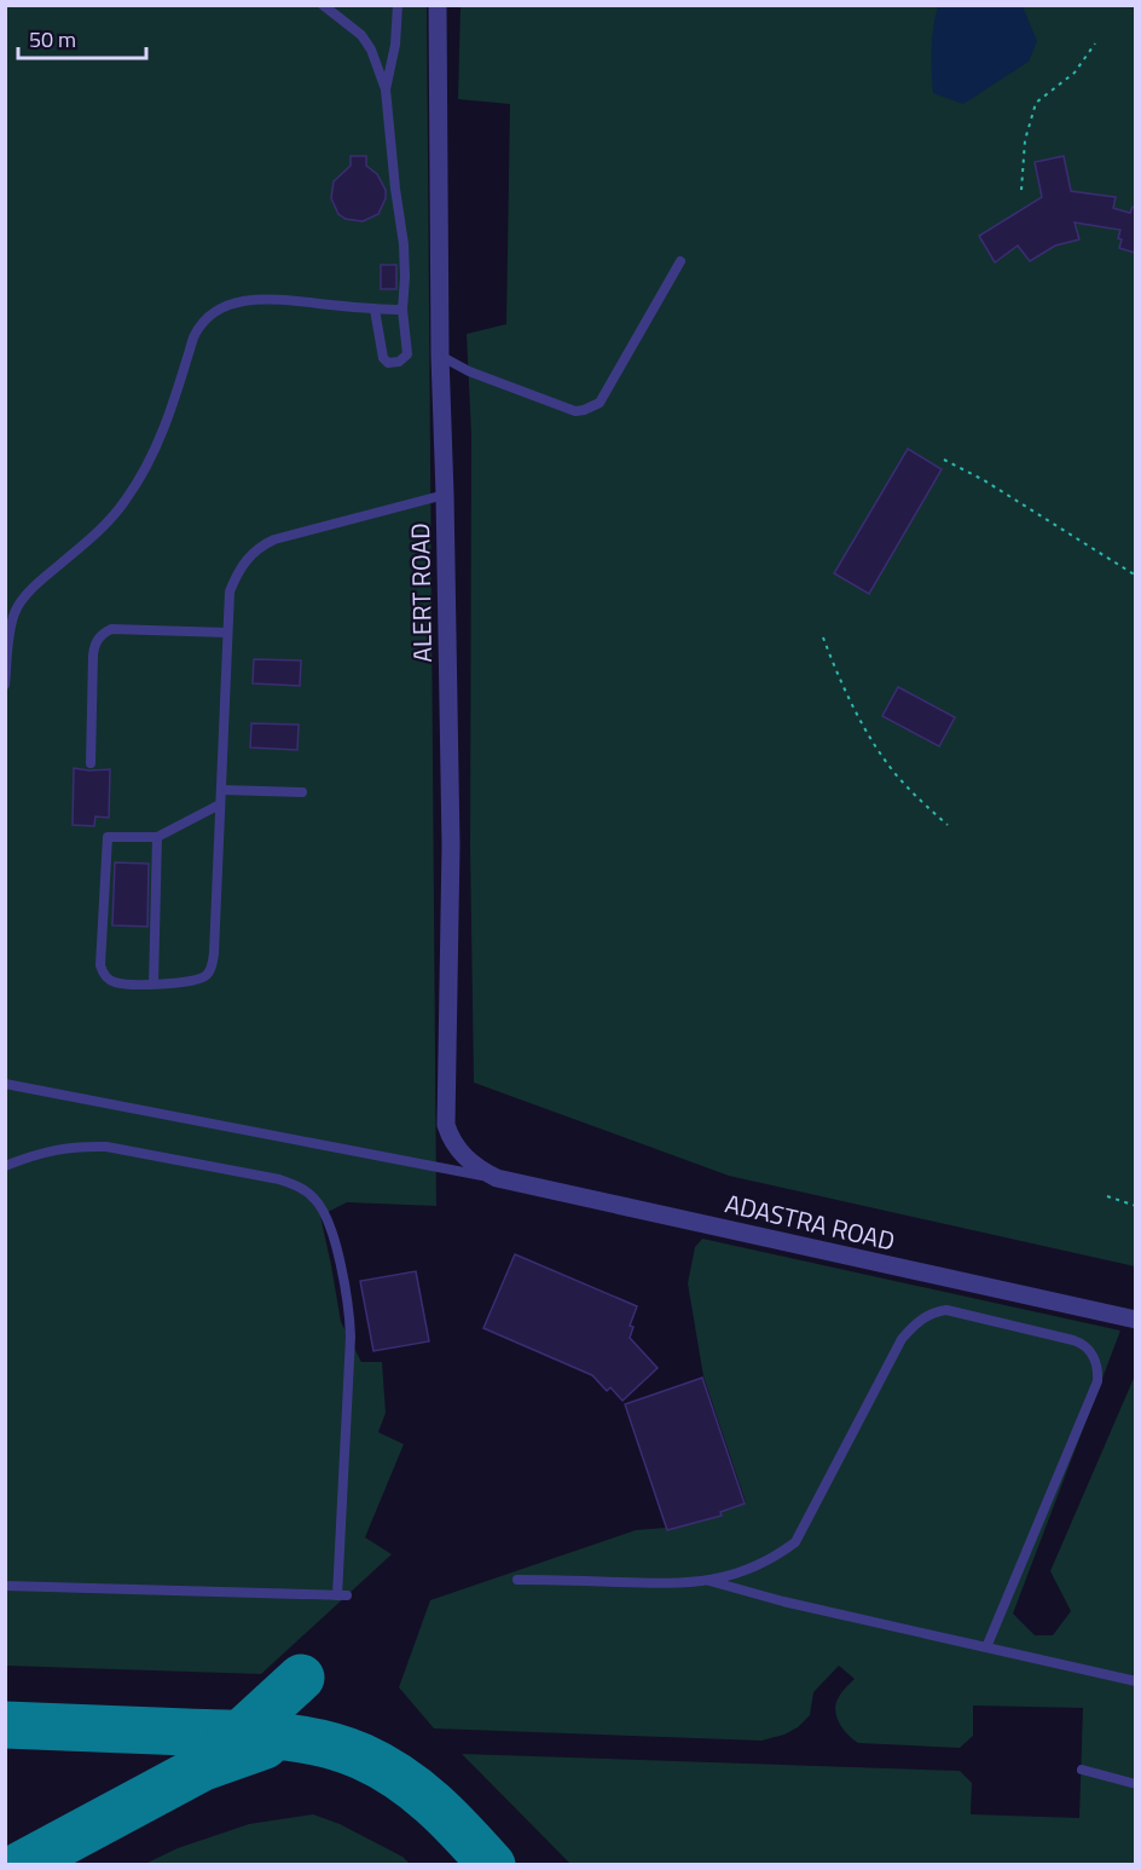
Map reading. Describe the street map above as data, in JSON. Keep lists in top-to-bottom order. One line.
{"streets":{"street":["ALERT ROAD","ADASTRA ROAD"]},"crossings":[["ALERT ROAD","ADASTRA ROAD"]],"scale_bar":"50 m"}
